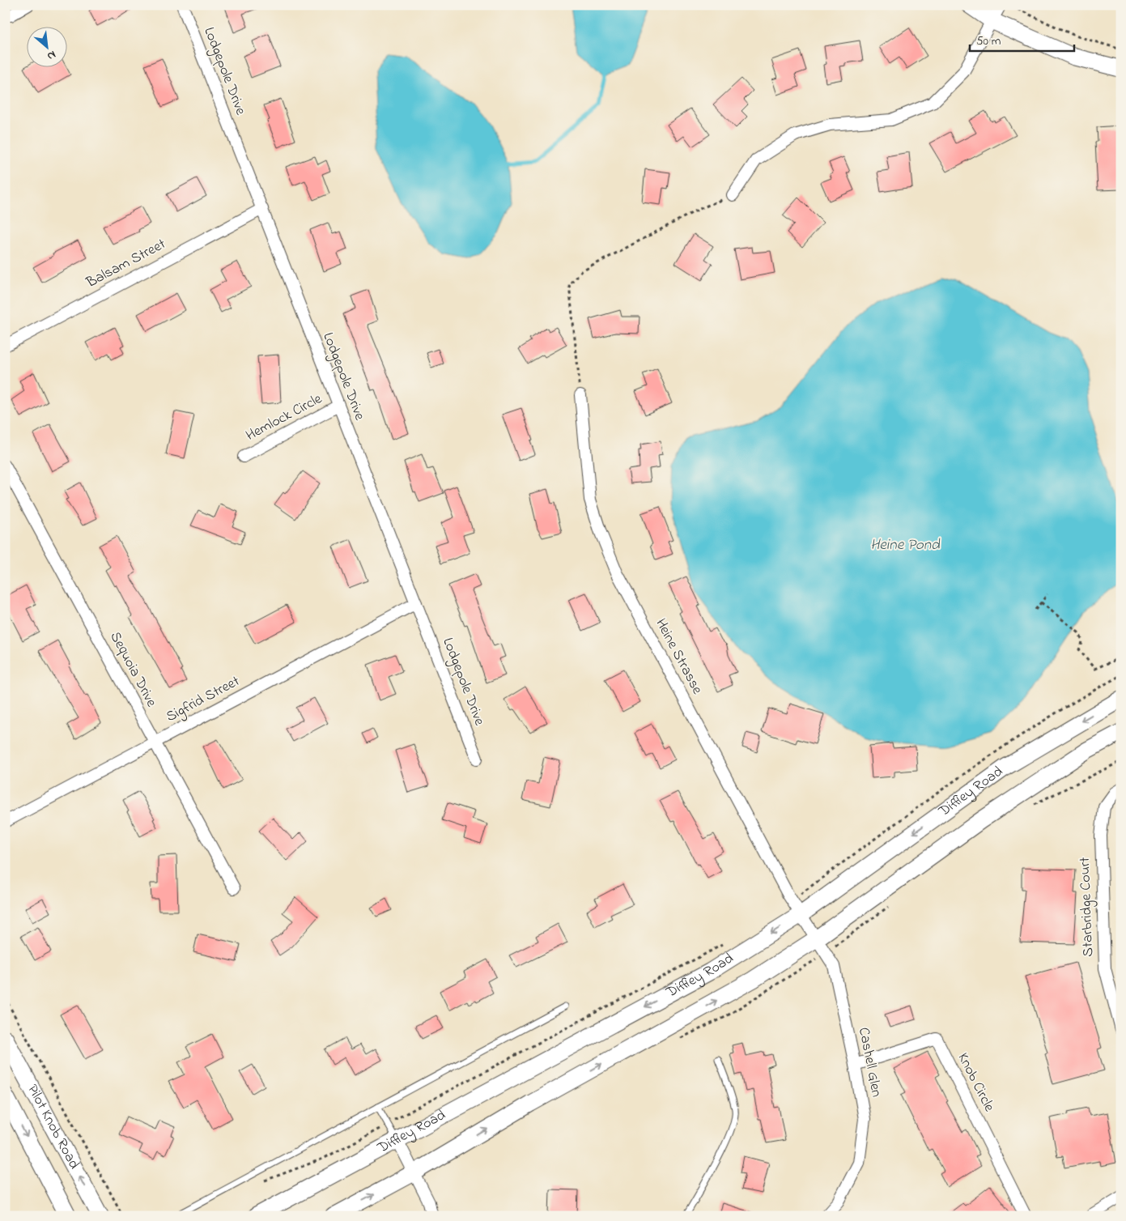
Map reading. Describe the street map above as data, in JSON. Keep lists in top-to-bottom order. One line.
{"streets":{"main road":["Diffley Road","Pilot Knob Road"],"street":["Lodgepole Drive","Balsam Street","Hemlock Circle","Heine Strasse","Sequoia Drive","Sigfrid Street","Starbridge Court","Cashell Glen","Knob Circle"]},"crossings":[["Lodgepole Drive","Balsam Street"],["Lodgepole Drive","Hemlock Circle"],["Lodgepole Drive","Sigfrid Street"],["Heine Strasse","Diffley Road"],["Heine Strasse","Cashell Glen"],["Sequoia Drive","Sigfrid Street"],["Diffley Road","Cashell Glen"],["Cashell Glen","Knob Circle"]],"water":["Heine Pond"],"scale_bar":"50 m","north":"bottom right"}
